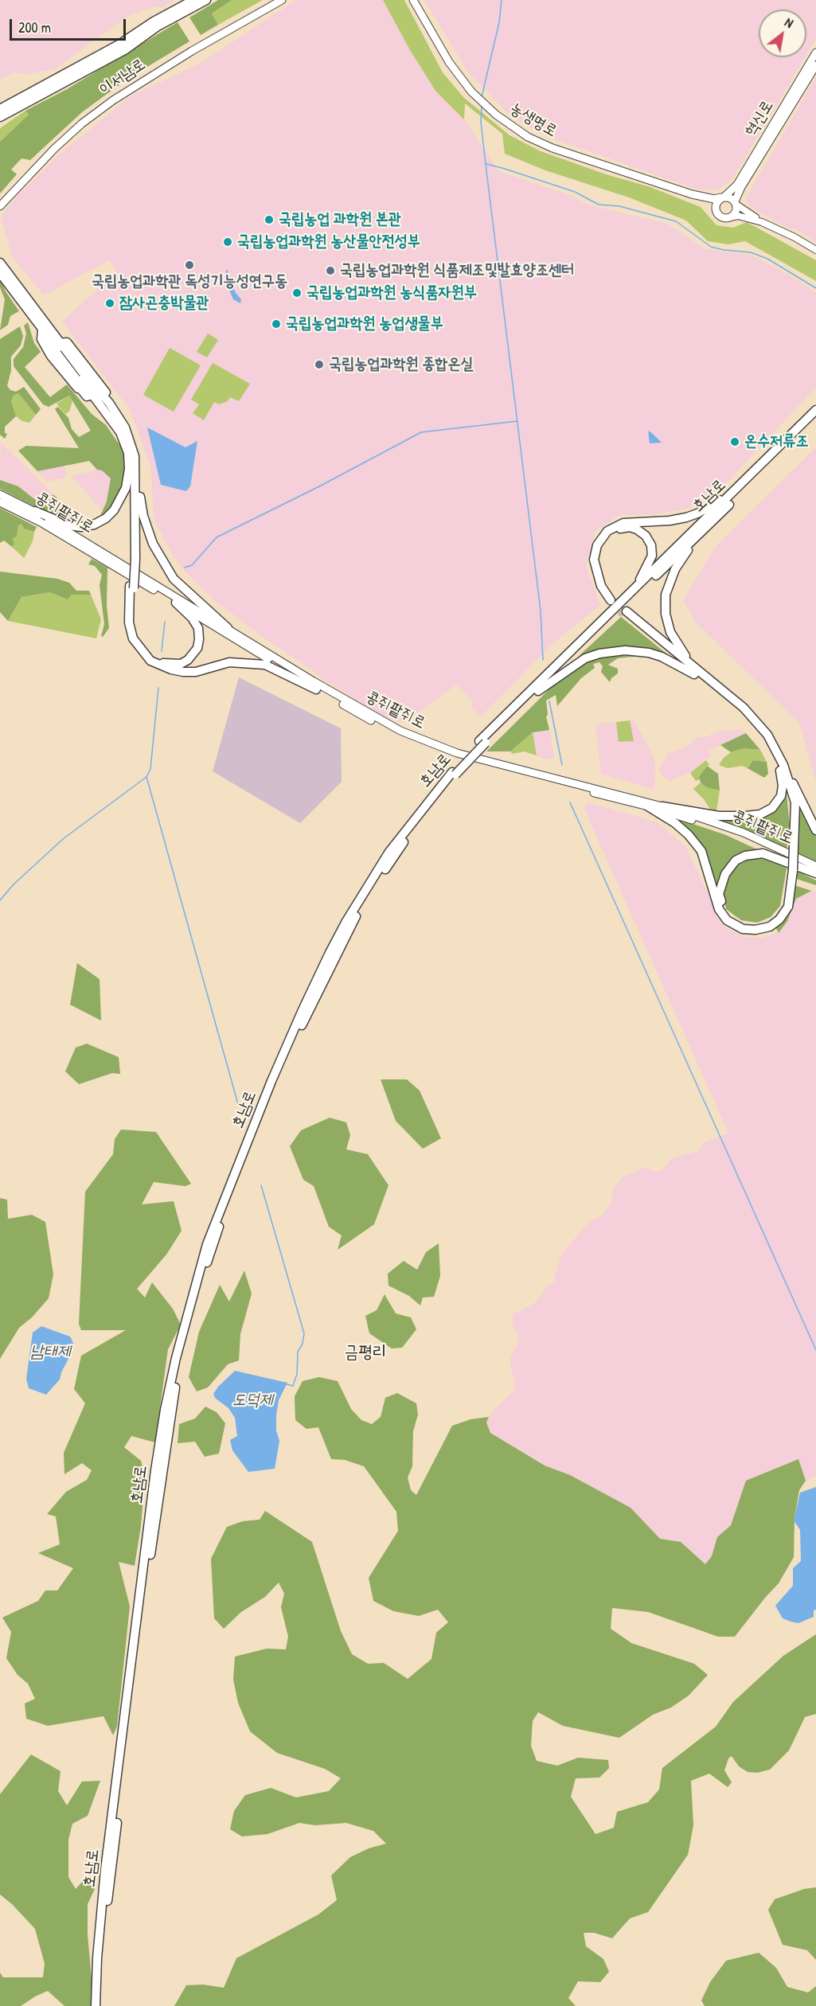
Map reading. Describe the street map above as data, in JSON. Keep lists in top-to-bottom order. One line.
{"streets":{"highway":["호남로"],"main road":["이서남로","혁신로","농생명로","콩쥐팥쥐로"]},"crossings":[["혁신로","농생명로"]],"districts":["금평리"],"water":["남태제","도덕제"],"places":["국립농업 과학원 본관","국립농업과학원 농산물안전성부","국립농업과학관 독성기능성연구동","국립농업과학원 식품제조및발효양조센터","국립농업과학원 농식품자원부","잠사곤충박물관","국립농업과학원 농업생물부","국립농업과학원 종합온실","온수저류조"],"scale_bar":"200 m","north":"top right"}
